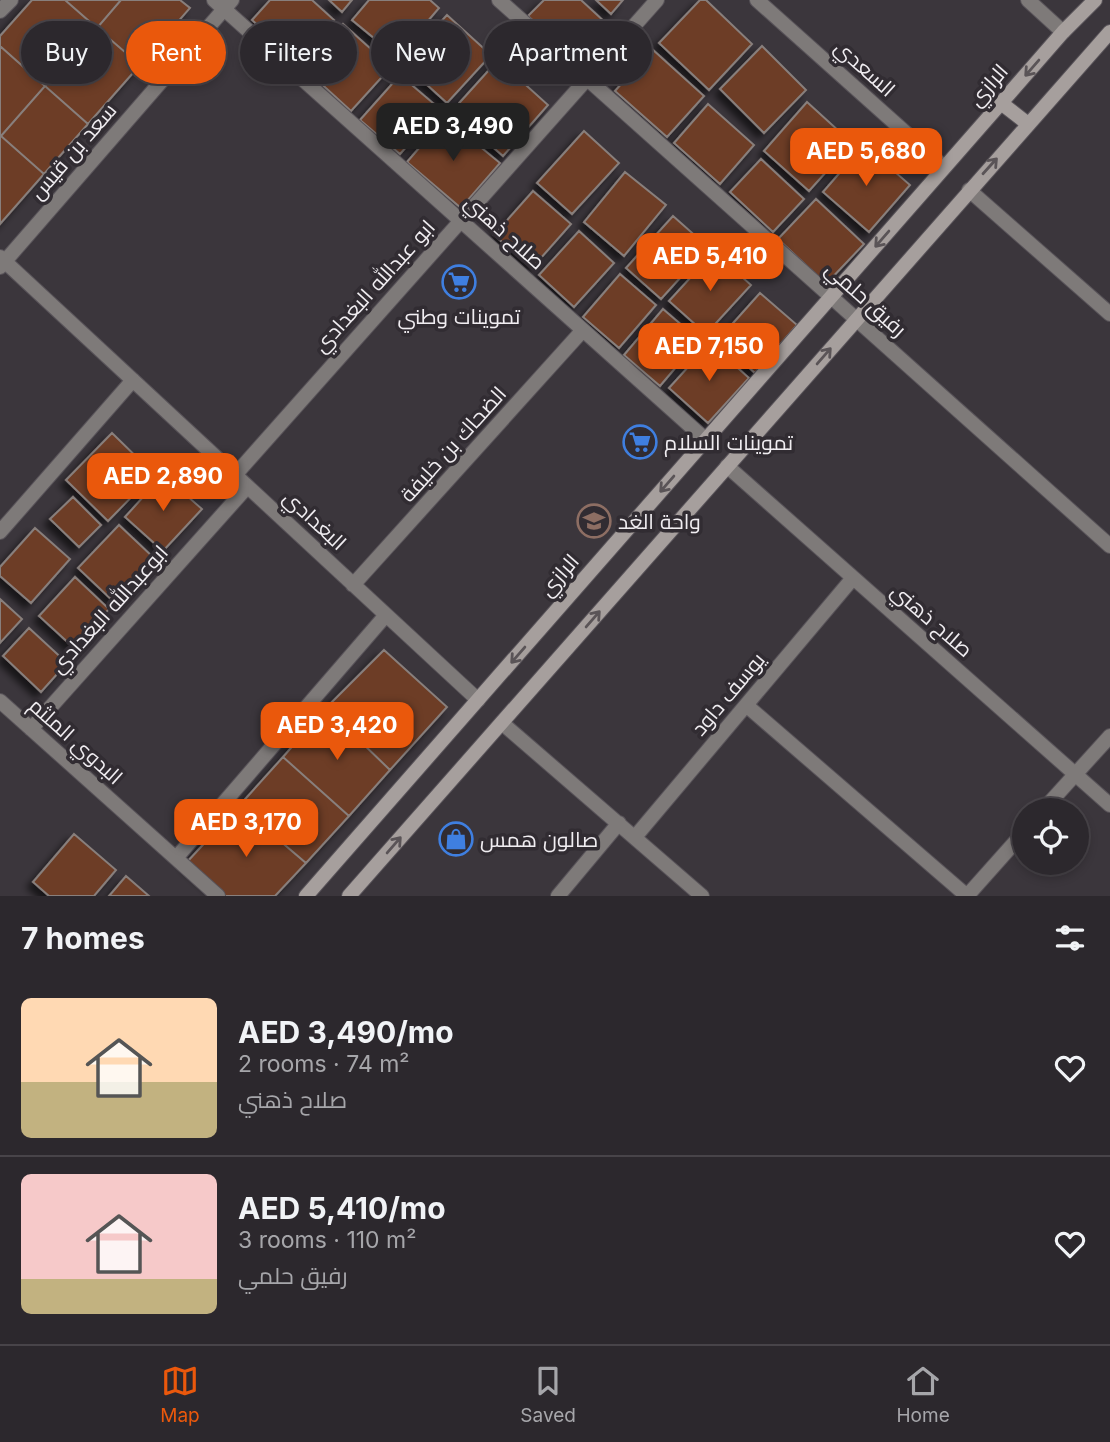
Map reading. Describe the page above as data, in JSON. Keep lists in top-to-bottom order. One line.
{"streets":{"street":["السعدي","الرازي","سعد بن قيس","صلاح ذهني","ابو عبدالله البغدادي","رفيق حلمي","الضحاك بن خليفة","البغدادي","ابوعبدالله البغدادي","يوسف داود","البدوي الملثم"]},"crossings":[["السعدي","الرازي"],["الرازي","صلاح ذهني"],["الرازي","رفيق حلمي"],["الرازي","البغدادي"],["سعد بن قيس","صلاح ذهني"],["سعد بن قيس","البغدادي"],["صلاح ذهني","ابو عبدالله البغدادي"],["صلاح ذهني","الضحاك بن خليفة"],["صلاح ذهني","يوسف داود"],["ابو عبدالله البغدادي","البغدادي"],["الضحاك بن خليفة","البغدادي"],["البغدادي","ابوعبدالله البغدادي"],["ابوعبدالله البغدادي","البدوي الملثم"]],"places":{"supermarket":["تموينات وطني","تموينات السلام"],"school or university":["واحة الغد"],"shop":["صالون همس"]},"page":{"chip":["Buy","Rent","Filters","New","Apartment"],"price":["AED 3,490","AED 5,680","AED 5,410","AED 7,150","AED 2,890","AED 3,420","AED 3,170"],"heading":"7 homes","list":[{"name":"AED 3,490/mo","note":"2 rooms · 74 m² · صلاح ذهني"},{"name":"AED 5,410/mo","note":"3 rooms · 110 m² · رفيق حلمي"}],"tabs":["Map","Saved","Home"]}}
